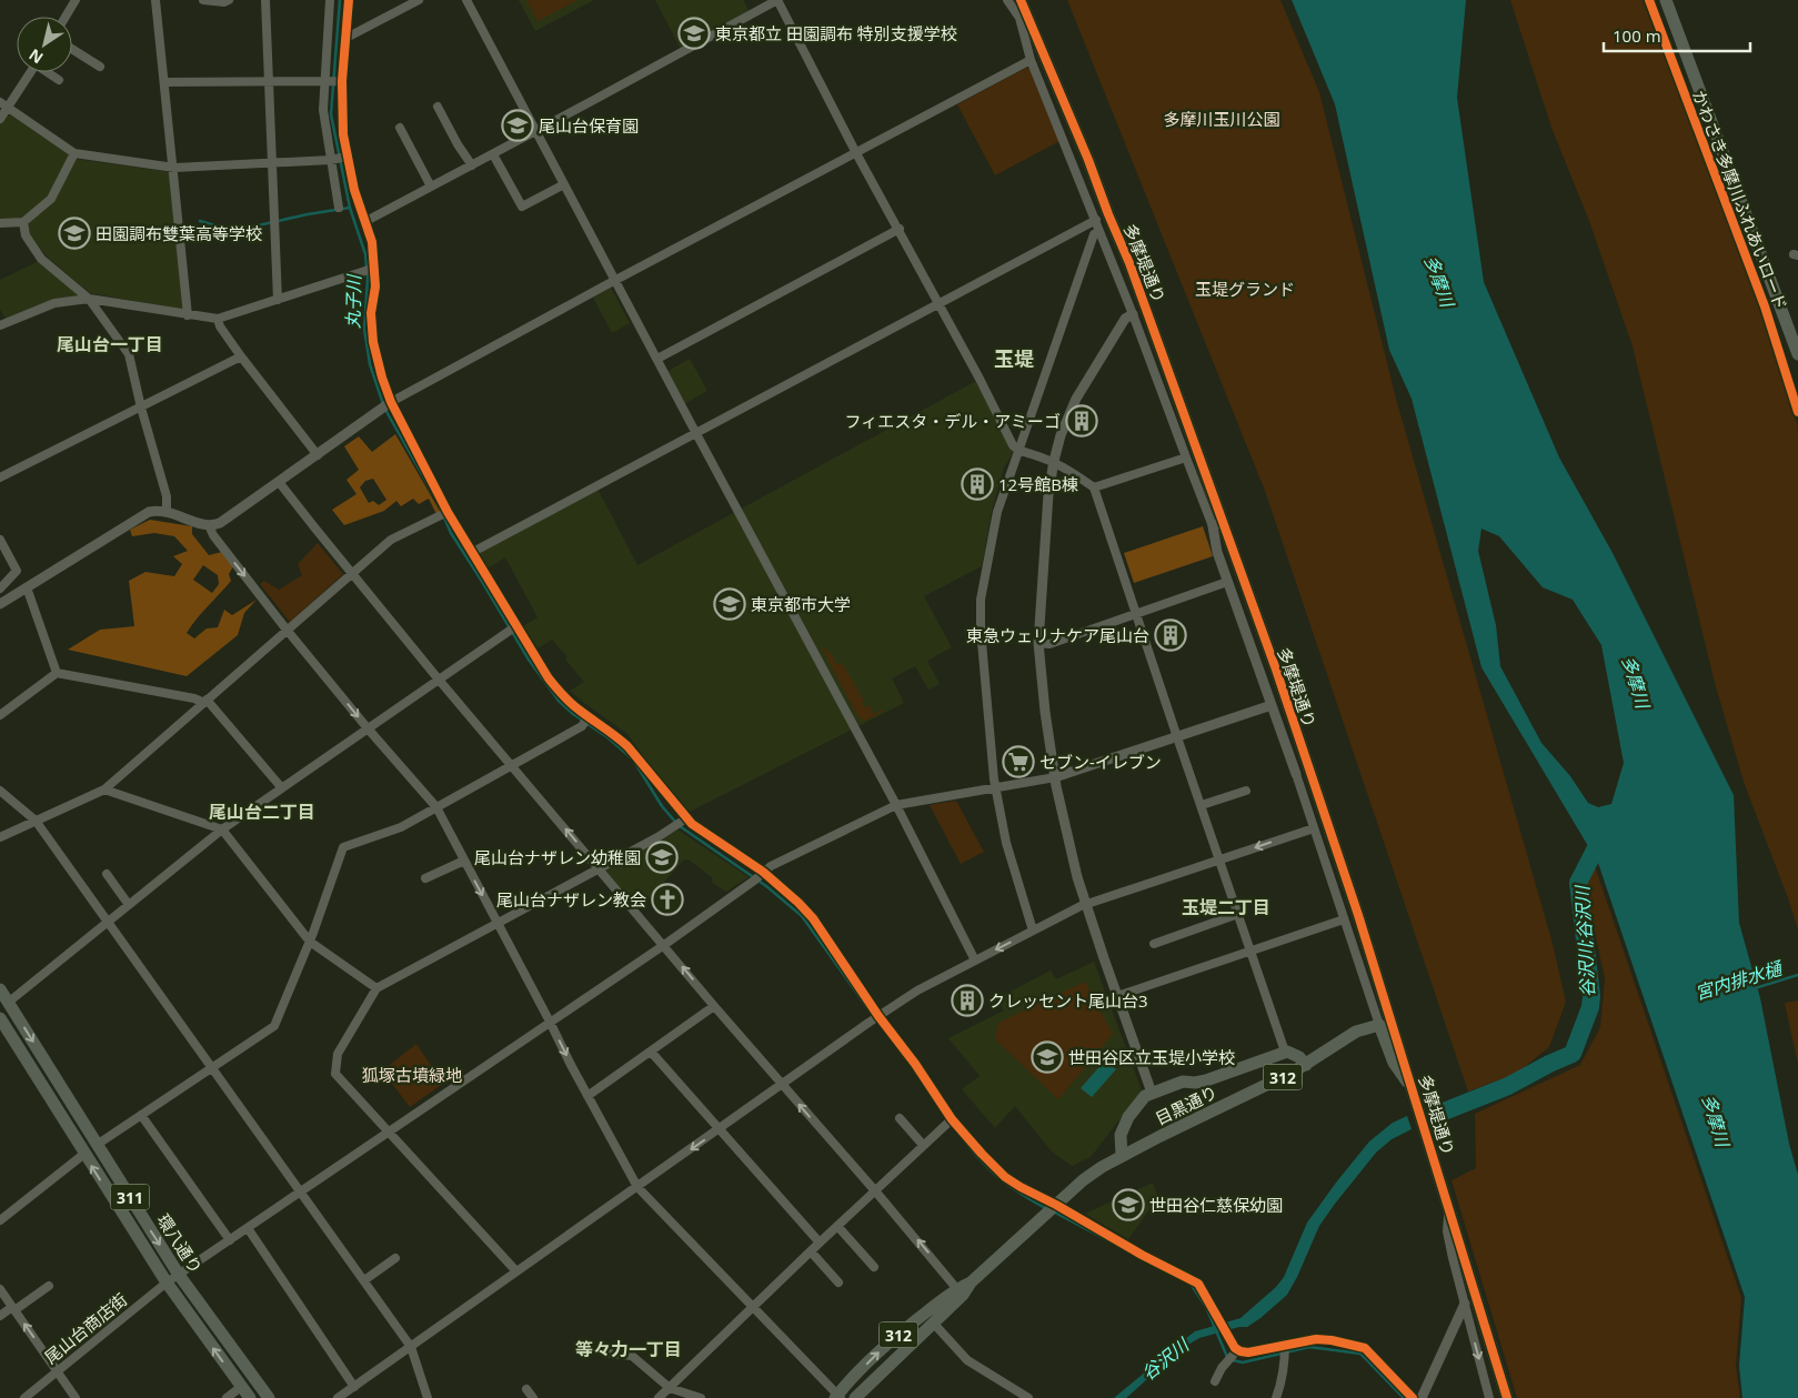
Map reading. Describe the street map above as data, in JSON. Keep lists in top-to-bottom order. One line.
{"streets":{"main road":["多摩堤通り","312","目黒通り","311","環八通り"],"street":["尾山台商店街"],"cycle path":["かわさき多摩川ふれあいロード"]},"crossings":[["312","目黒通り"],["環八通り","尾山台商店街"]],"districts":["尾山台一丁目","玉堤","尾山台二丁目","玉堤二丁目","等々力一丁目"],"water":["多摩川","丸子川","谷沢川;谷沢川","宮内排水樋","谷沢川"],"parks":["多摩川玉川公園","玉堤グランド","狐塚古墳緑地"],"places":{"school or university":["東京都立 田園調布 特別支援学校","尾山台保育園","田園調布雙葉高等学校","東京都市大学","尾山台ナザレン幼稚園","世田谷区立玉堤小学校","世田谷仁慈保幼園"],"building":["フィエスタ・デル・アミーゴ","12号館B棟","東急ウェリナケア尾山台","クレッセント尾山台3"],"supermarket":["セブン-イレブン"],"church":["尾山台ナザレン教会"]},"scale_bar":"100 m","north":"bottom left"}
